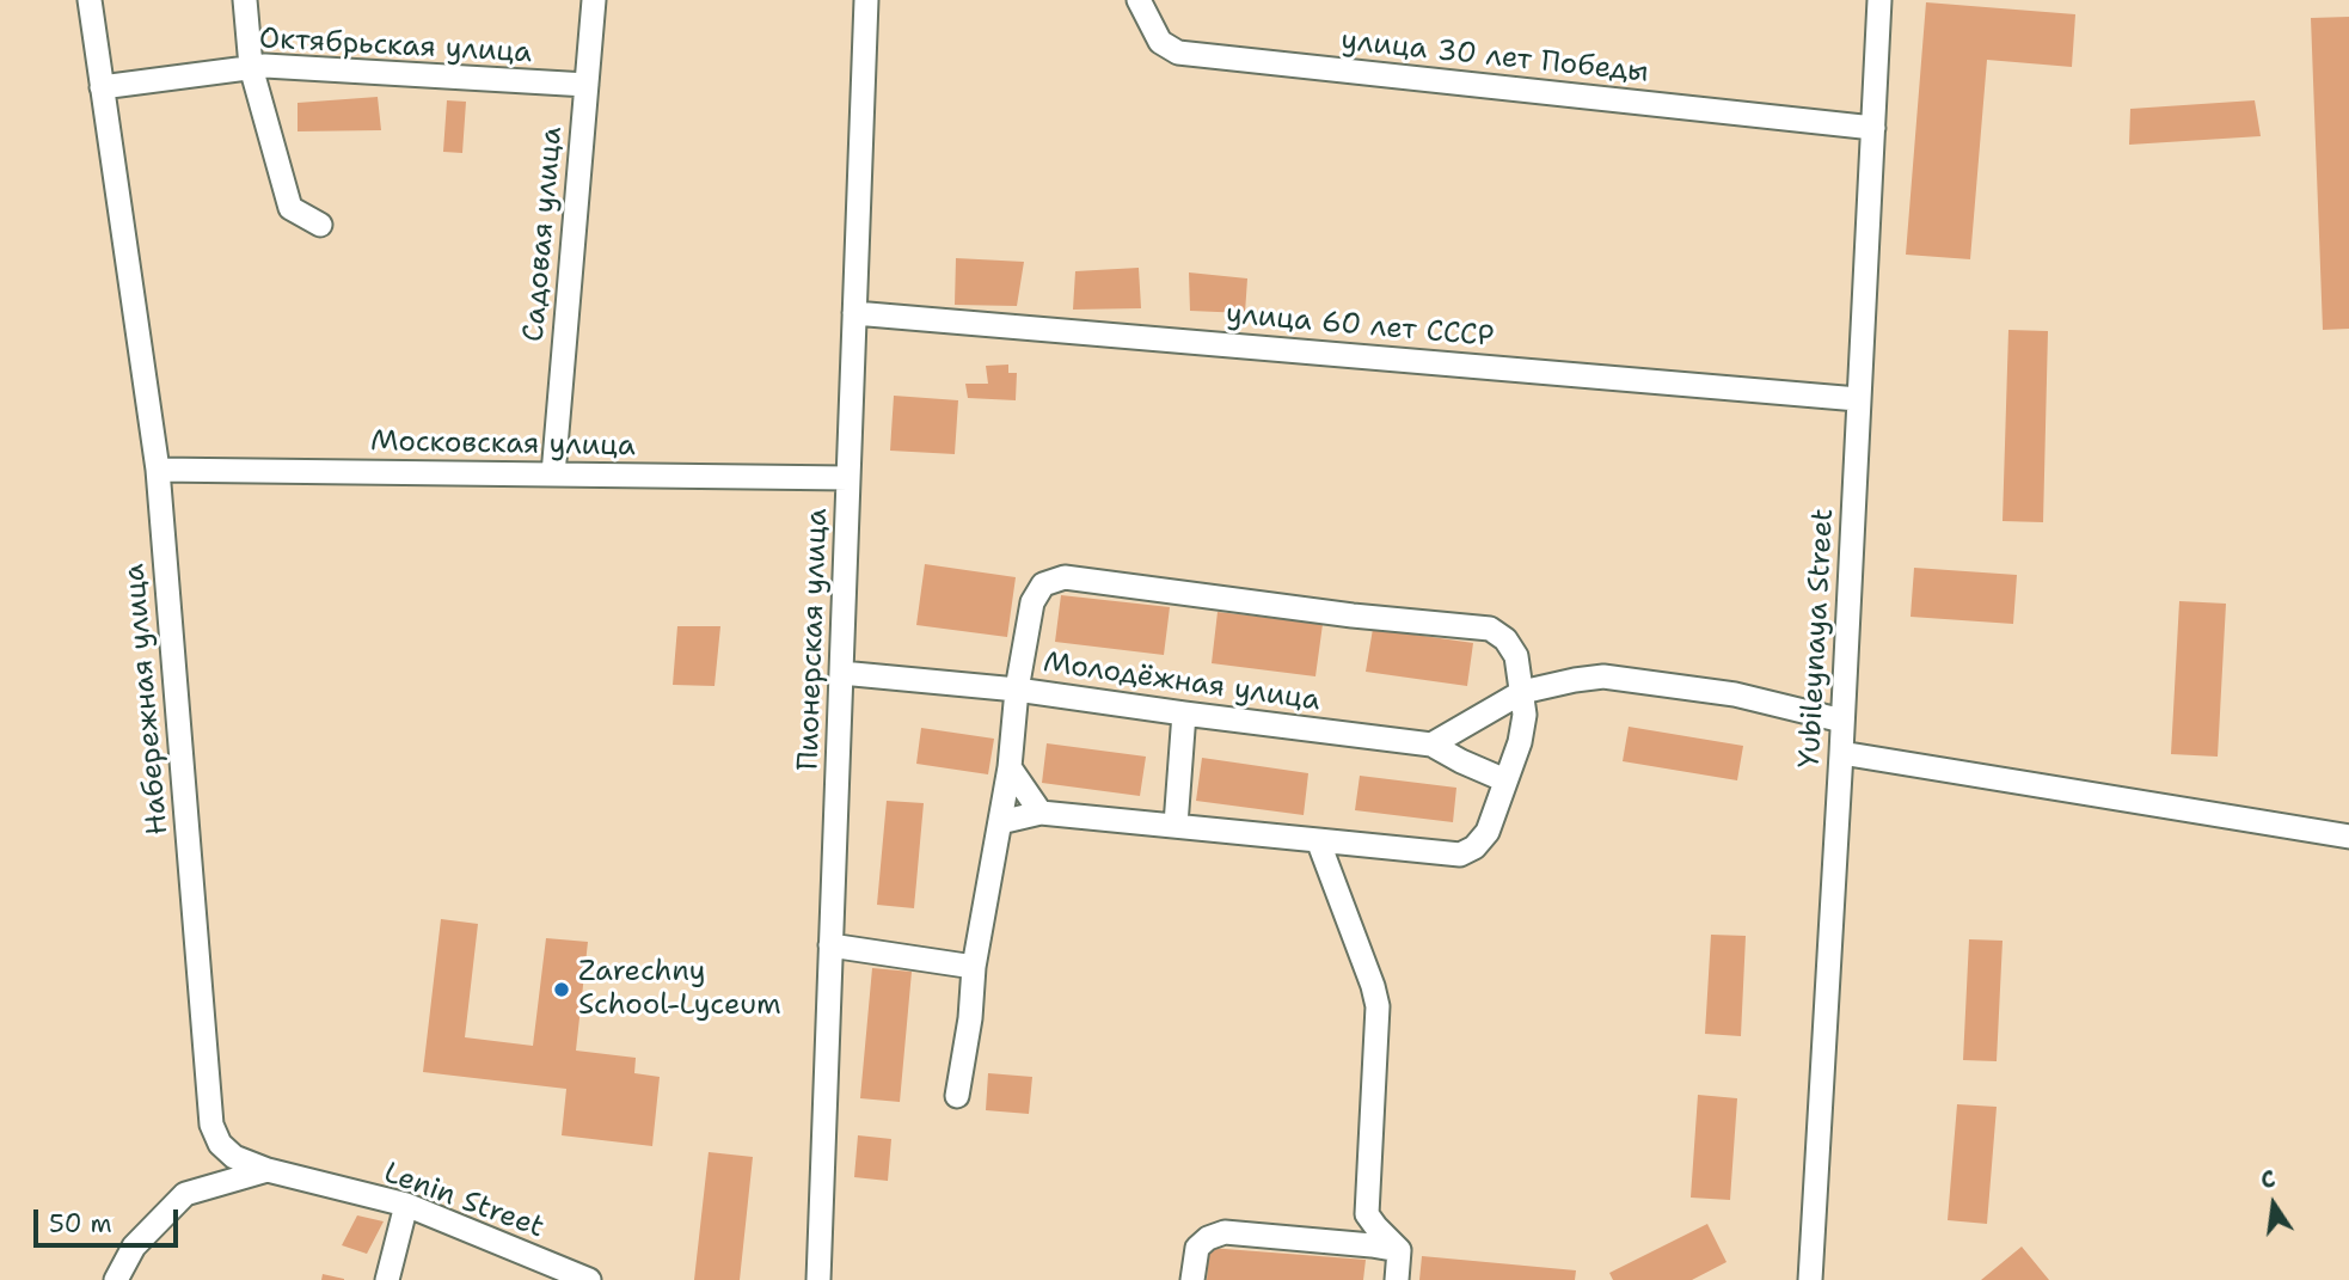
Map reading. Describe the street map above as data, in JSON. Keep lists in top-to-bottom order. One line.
{"streets":{"street":["Октябрьская улица","улица 30 лет Победы","Садовая улица","улица 60 лет СССР","Московская улица","Yubileynaya Street","Пионерская улица","Молодёжная улица","Набережная улица","Lenin Street"]},"crossings":[["Октябрьская улица","Садовая улица"],["Октябрьская улица","Набережная улица"],["улица 30 лет Победы","Yubileynaya Street"],["Садовая улица","Московская улица"],["улица 60 лет СССР","Yubileynaya Street"],["улица 60 лет СССР","Пионерская улица"],["Московская улица","Пионерская улица"],["Московская улица","Набережная улица"],["Пионерская улица","Молодёжная улица"],["Набережная улица","Lenin Street"]],"places":["Zarechny School-Lyceum"],"scale_bar":"50 m","north":"top"}
